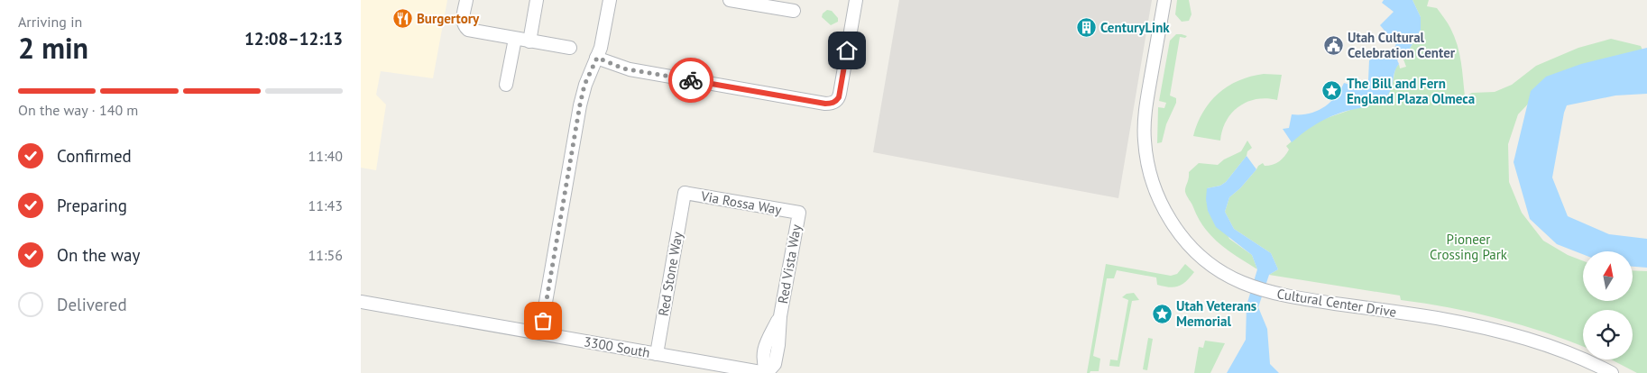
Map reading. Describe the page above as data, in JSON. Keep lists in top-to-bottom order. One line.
{"streets":{"street":["Via Rossa Way","Red Vista Way","Red Stone Way","Cultural Center Drive","3300 South"]},"crossings":[["Via Rossa Way","Red Vista Way"],["Via Rossa Way","Red Stone Way"],["Red Vista Way","3300 South"],["Red Stone Way","3300 South"]],"parks":["Pioneer Crossing Park"],"places":{"restaurant":["Burgertory"],"building":["CenturyLink"],"public building":["Utah Cultural Celebration Center"],"place":["The Bill and Fern England Plaza Olmeca","Utah Veterans Memorial"]},"north":"top","page":{"heading":["2 min","Arriving in","12:08–12:13"],"bar":"On the way · 140 m","list":[["Confirmed","11:40"],["Preparing","11:43"],["On the way","11:56"],"Delivered"]}}
